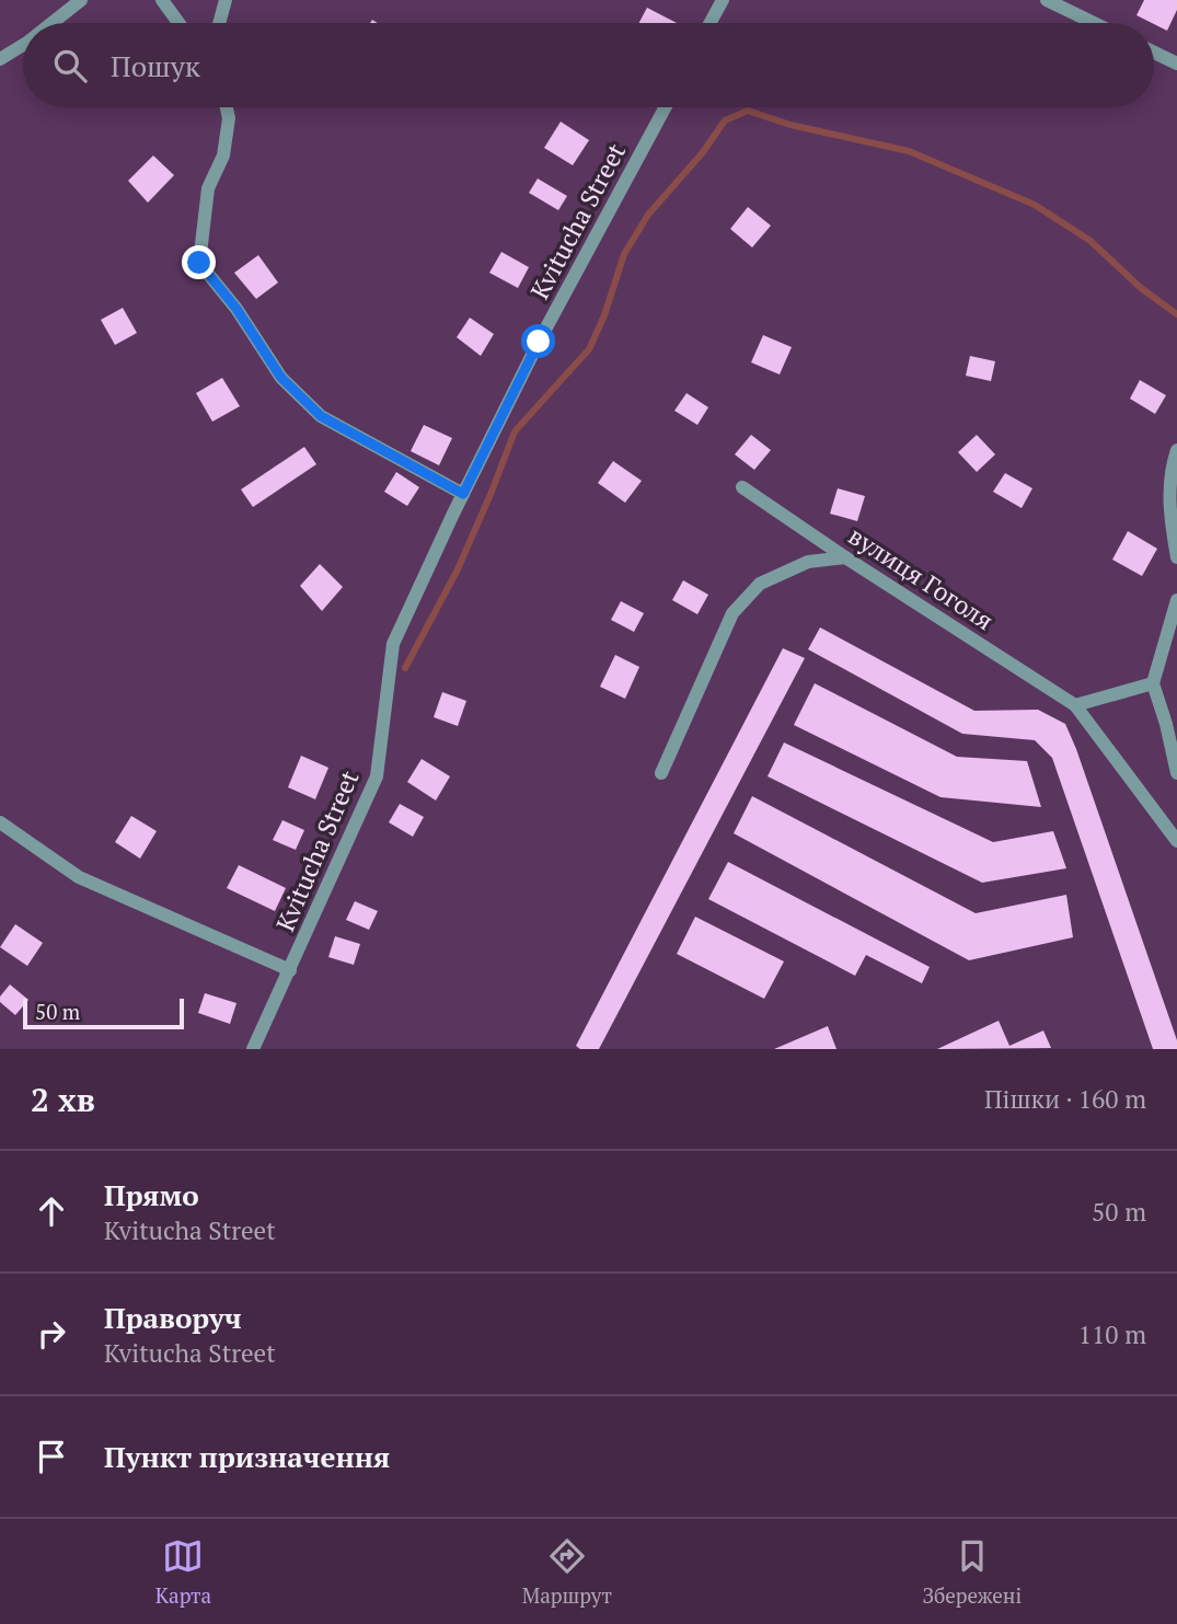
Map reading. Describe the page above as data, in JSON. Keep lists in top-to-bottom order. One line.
{"streets":{"street":["Kvitucha Street","вулиця Гоголя"]},"scale_bar":"50 m","page":{"search":"Пошук","scale":"50 m","heading":["2 хв","Пішки · 160 m"],"list":[["Прямо","Kvitucha Street","50 m"],["Праворуч","Kvitucha Street","110 m"],"Пункт призначення"],"nav":["Карта","Маршрут","Збережені"]}}
